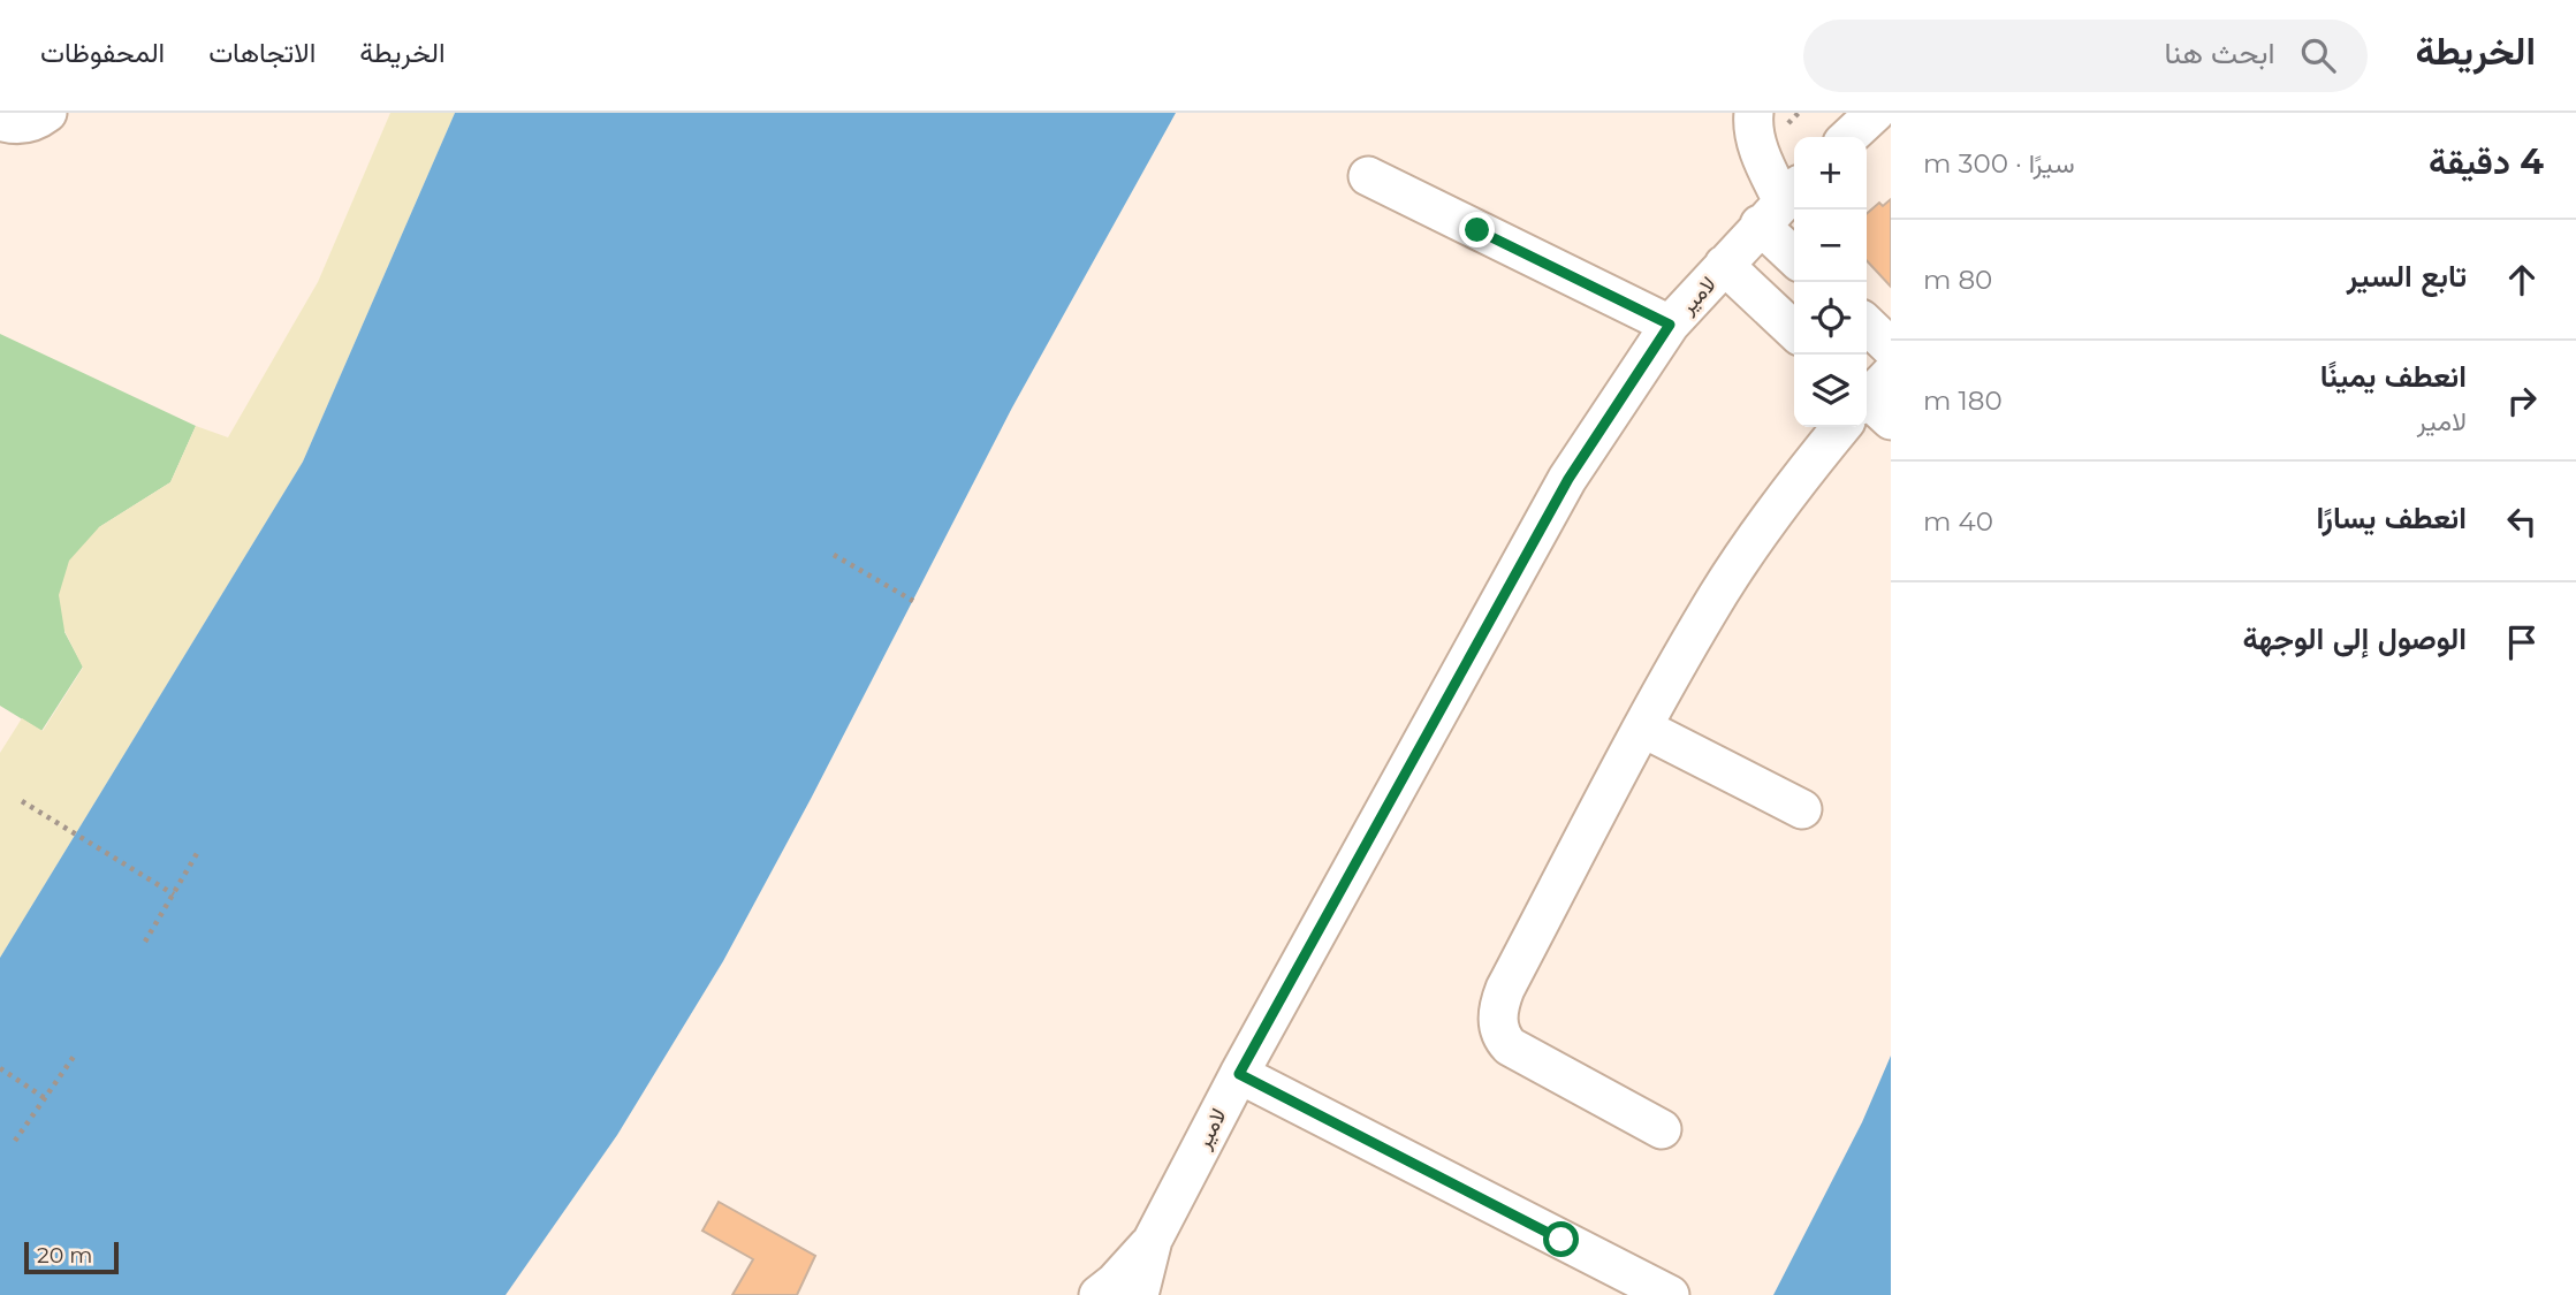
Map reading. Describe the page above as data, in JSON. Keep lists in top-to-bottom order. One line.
{"streets":{"street":["لامير"]},"scale_bar":"20 m","page":{"header":"الخريطة","search":"ابحث هنا","nav":["الخريطة","الاتجاهات","المحفوظات"],"heading":["4 دقيقة","سيرًا · 300 m"],"map_buttons":["+","−"],"list":[["تابع السير","80 m"],["انعطف يمينًا","لامير","180 m"],["انعطف يسارًا","40 m"],"الوصول إلى الوجهة"],"scale":"20 m"}}
